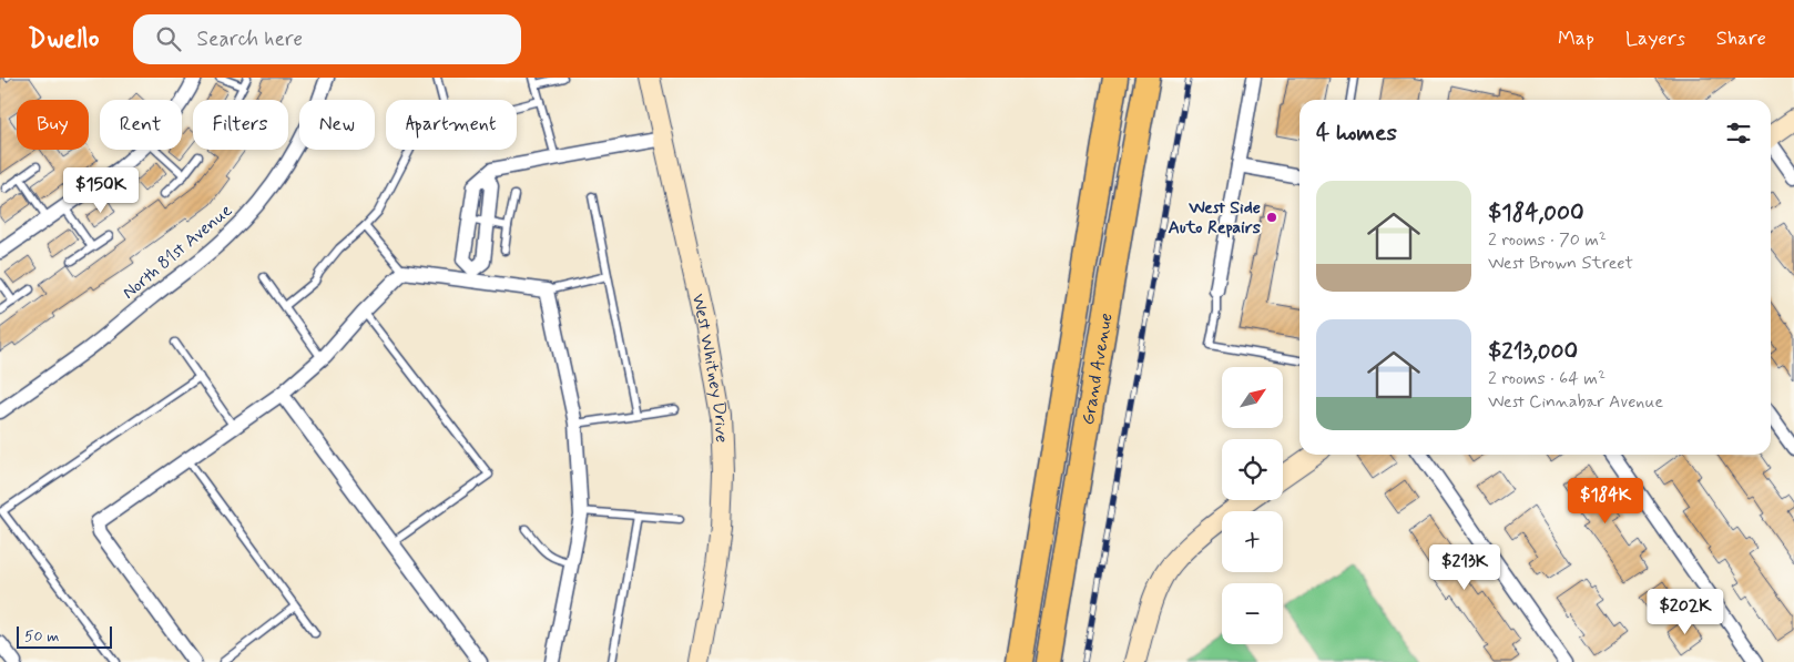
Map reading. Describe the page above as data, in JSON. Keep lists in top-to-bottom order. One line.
{"streets":{"highway":["Grand Avenue"],"street":["North 81st Avenue","West Whitney Drive"]},"places":["West Side Auto Repairs"],"scale_bar":"50 m","north":"top right","page":{"header":"Dwello","search":"Search here","nav":["Map","Layers","Share"],"chip":["Buy","Rent","Filters","New","Apartment"],"heading":"4 homes","list":[{"name":"$184,000","note":"2 rooms · 70 m² · West Brown Street"},{"name":"$213,000","note":"2 rooms · 64 m² · West Cinnabar Avenue"}],"price":["$150K","$184K","$213K","$202K"],"map_buttons":["+","−"],"scale":"50 m"}}
